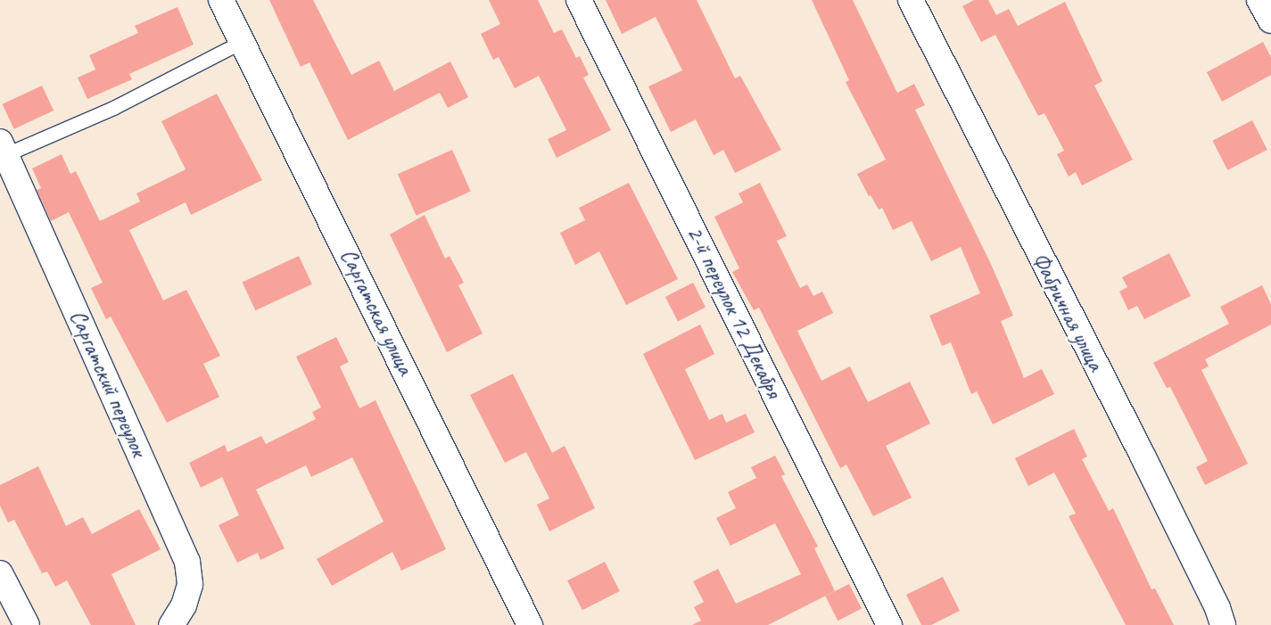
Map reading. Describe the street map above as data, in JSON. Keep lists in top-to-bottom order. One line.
{"streets":{"street":["Саргатская улица","2-й переулок 12 Декабря","Фабричная улица","Саргатский переулок"]}}
